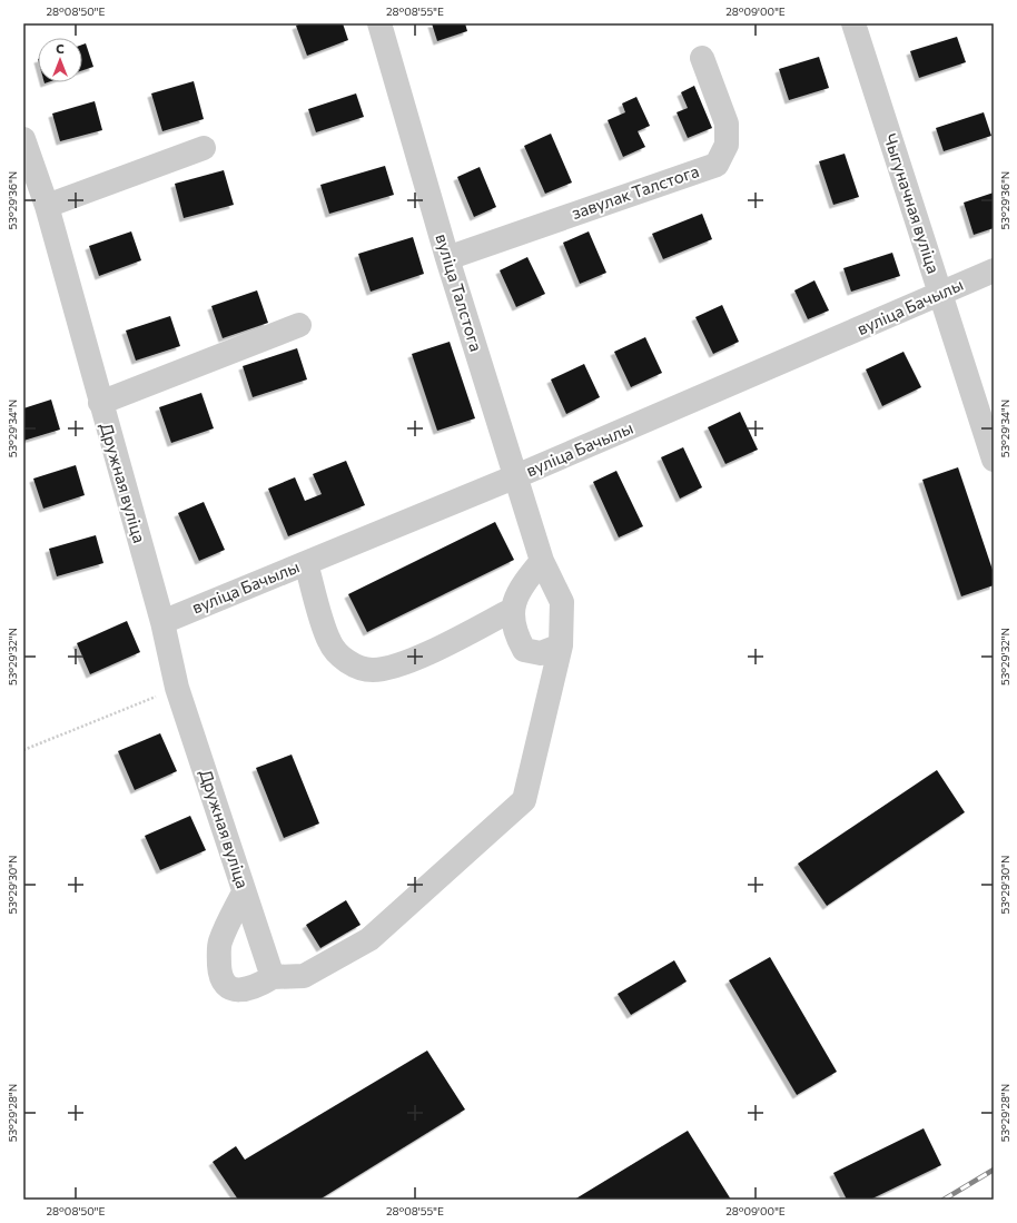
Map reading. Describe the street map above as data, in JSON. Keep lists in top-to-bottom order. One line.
{"streets":{"street":["завулак Талстога","Чыгуначная вуліца","вуліца Талстога","вуліца Бачылы","Дружная вуліца"]},"crossings":[["завулак Талстога","вуліца Талстога"],["Чыгуначная вуліца","вуліца Бачылы"],["вуліца Талстога","вуліца Бачылы"],["вуліца Бачылы","Дружная вуліца"]],"north":"top","coordinates":["28°08'50\"E","28°08'55\"E","28°09'00\"E","53°29'36\"N","53°29'34\"N","53°29'32\"N","53°29'30\"N","53°29'28\"N"]}
